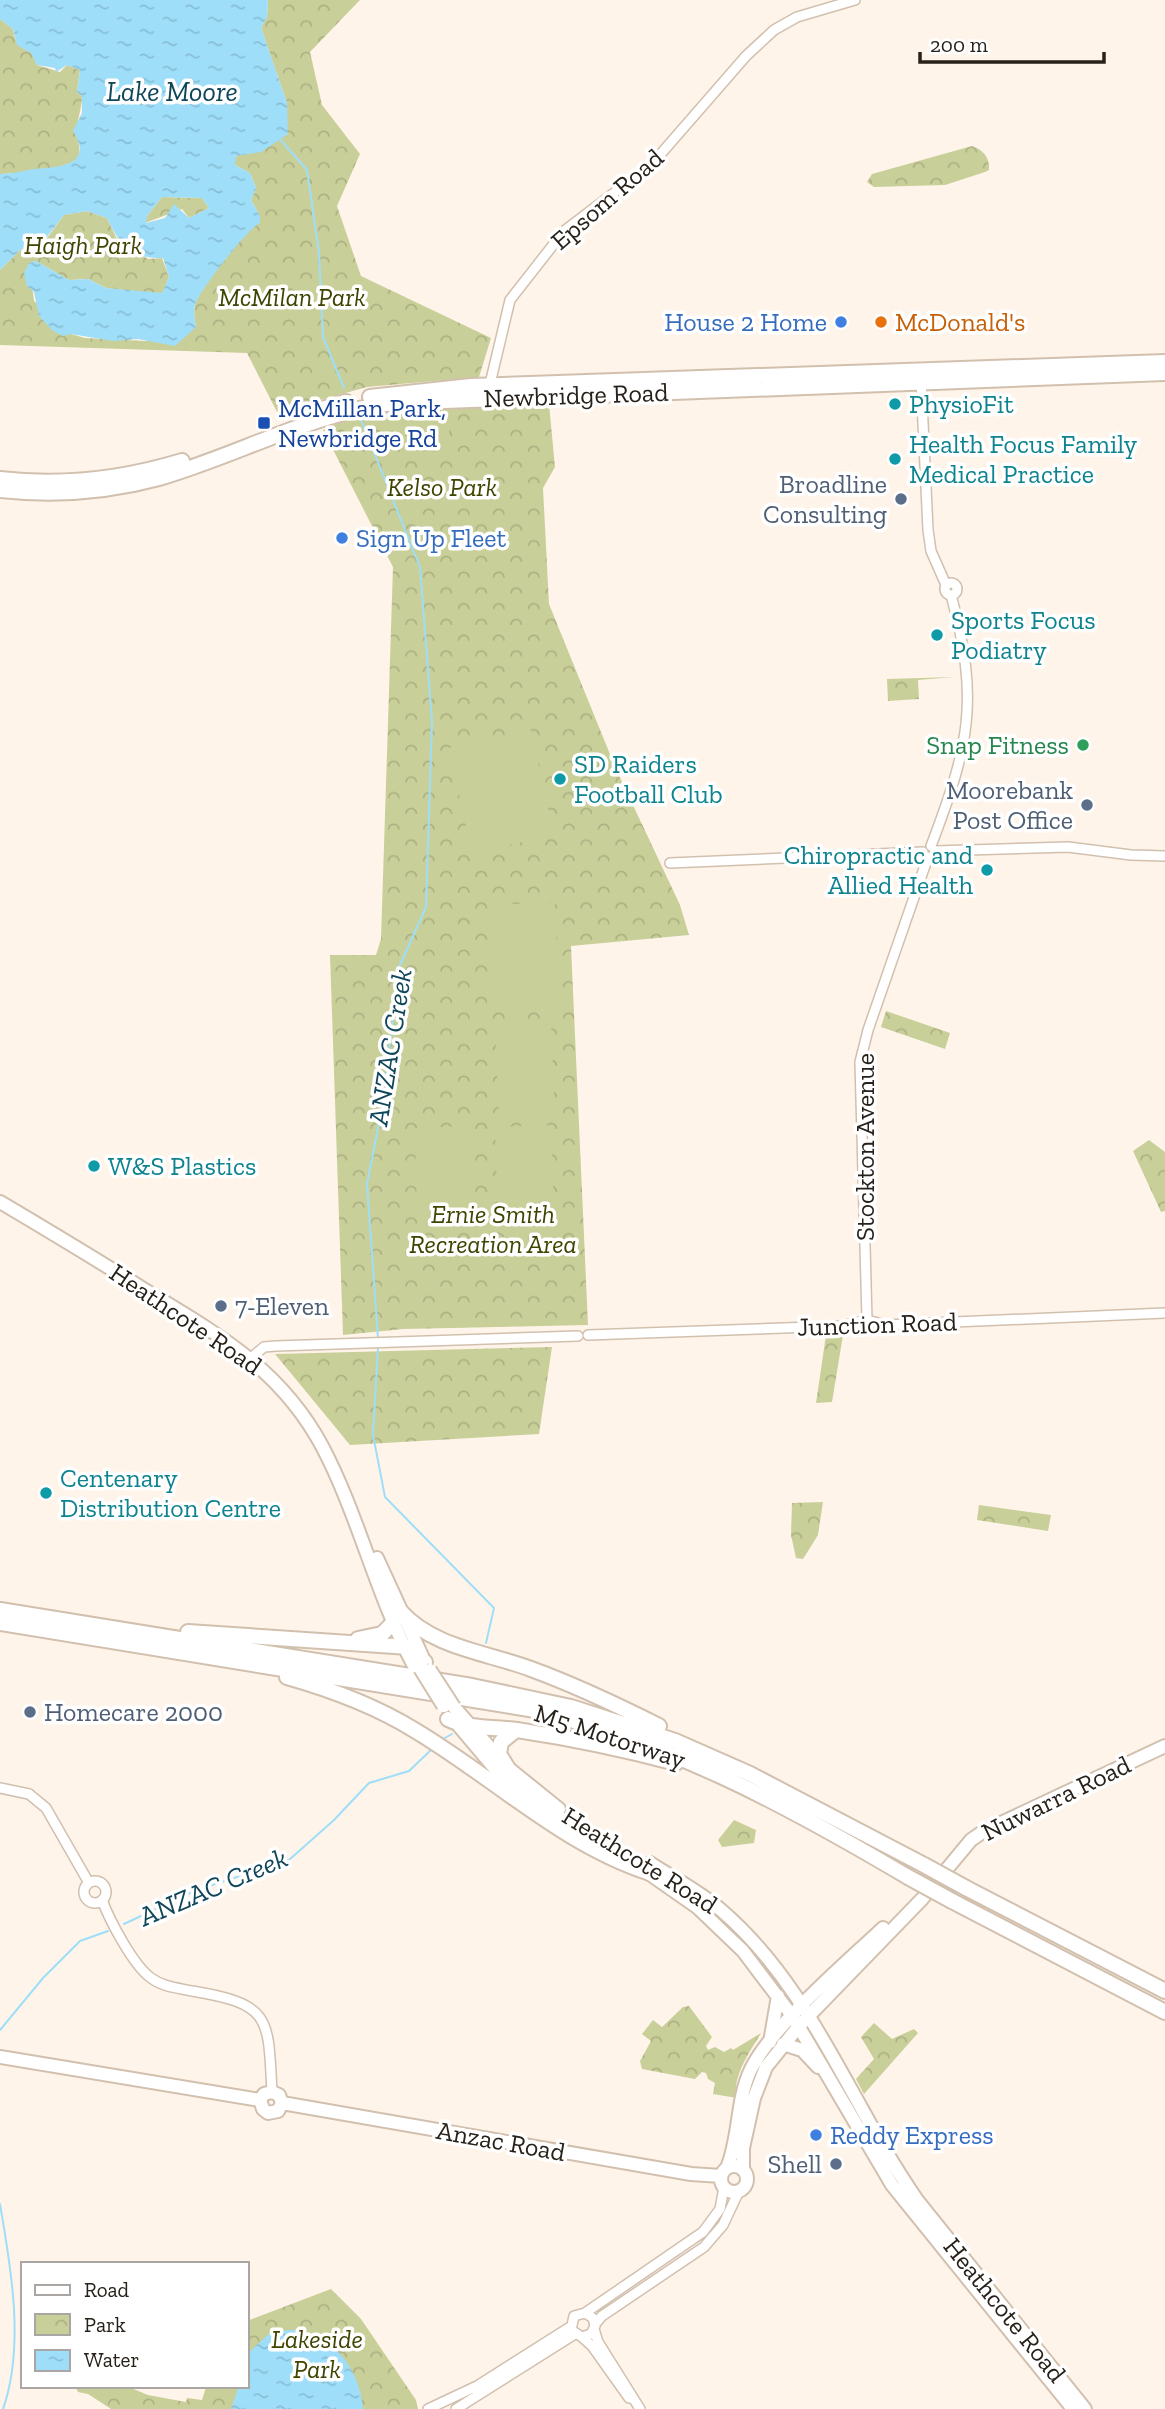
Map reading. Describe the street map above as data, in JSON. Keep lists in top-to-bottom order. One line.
{"streets":{"highway":["Newbridge Road","M5 Motorway"],"main road":["Heathcote Road","Nuwarra Road","Anzac Road"],"street":["Epsom Road","Stockton Avenue","Junction Road"]},"crossings":[["Epsom Road","Newbridge Road"],["Newbridge Road","Stockton Avenue"],["Stockton Avenue","Junction Road"],["Heathcote Road","Junction Road"],["Heathcote Road","Nuwarra Road"]],"water":["Lake Moore","ANZAC Creek"],"parks":["Haigh Park","McMilan Park","Kelso Park","Ernie Smith Recreation Area","Lakeside Park"],"places":{"other":["House 2 Home","McDonald's","PhysioFit","Health Focus Family Medical Practice","Broadline Consulting","Sign Up Fleet","Sports Focus Podiatry","Snap Fitness","SD Raiders Football Club","Moorebank Post Office","Chiropractic and Allied Health","W&S Plastics","7-Eleven","Centenary Distribution Centre","Homecare 2000","Reddy Express","Shell"],"transit":["McMillan Park, Newbridge Rd"]},"legend":["Road","Park","Water"],"scale_bar":"200 m"}
